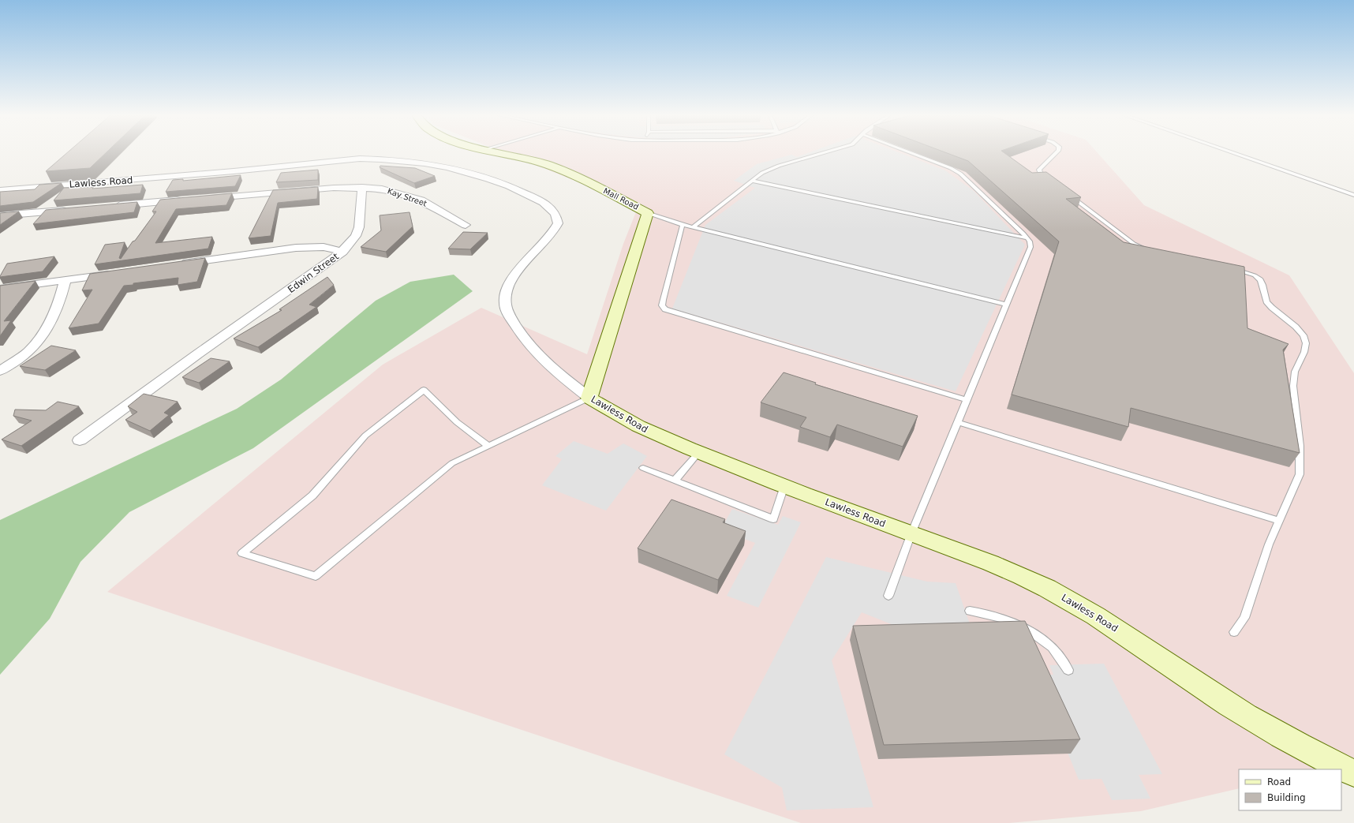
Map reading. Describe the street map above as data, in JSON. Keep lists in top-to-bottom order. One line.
{"streets":{"street":["Lawless Road","Kay Street","Mall Road","Edwin Street"]},"crossings":[["Lawless Road","Mall Road"]],"legend":["Road","Building"]}
